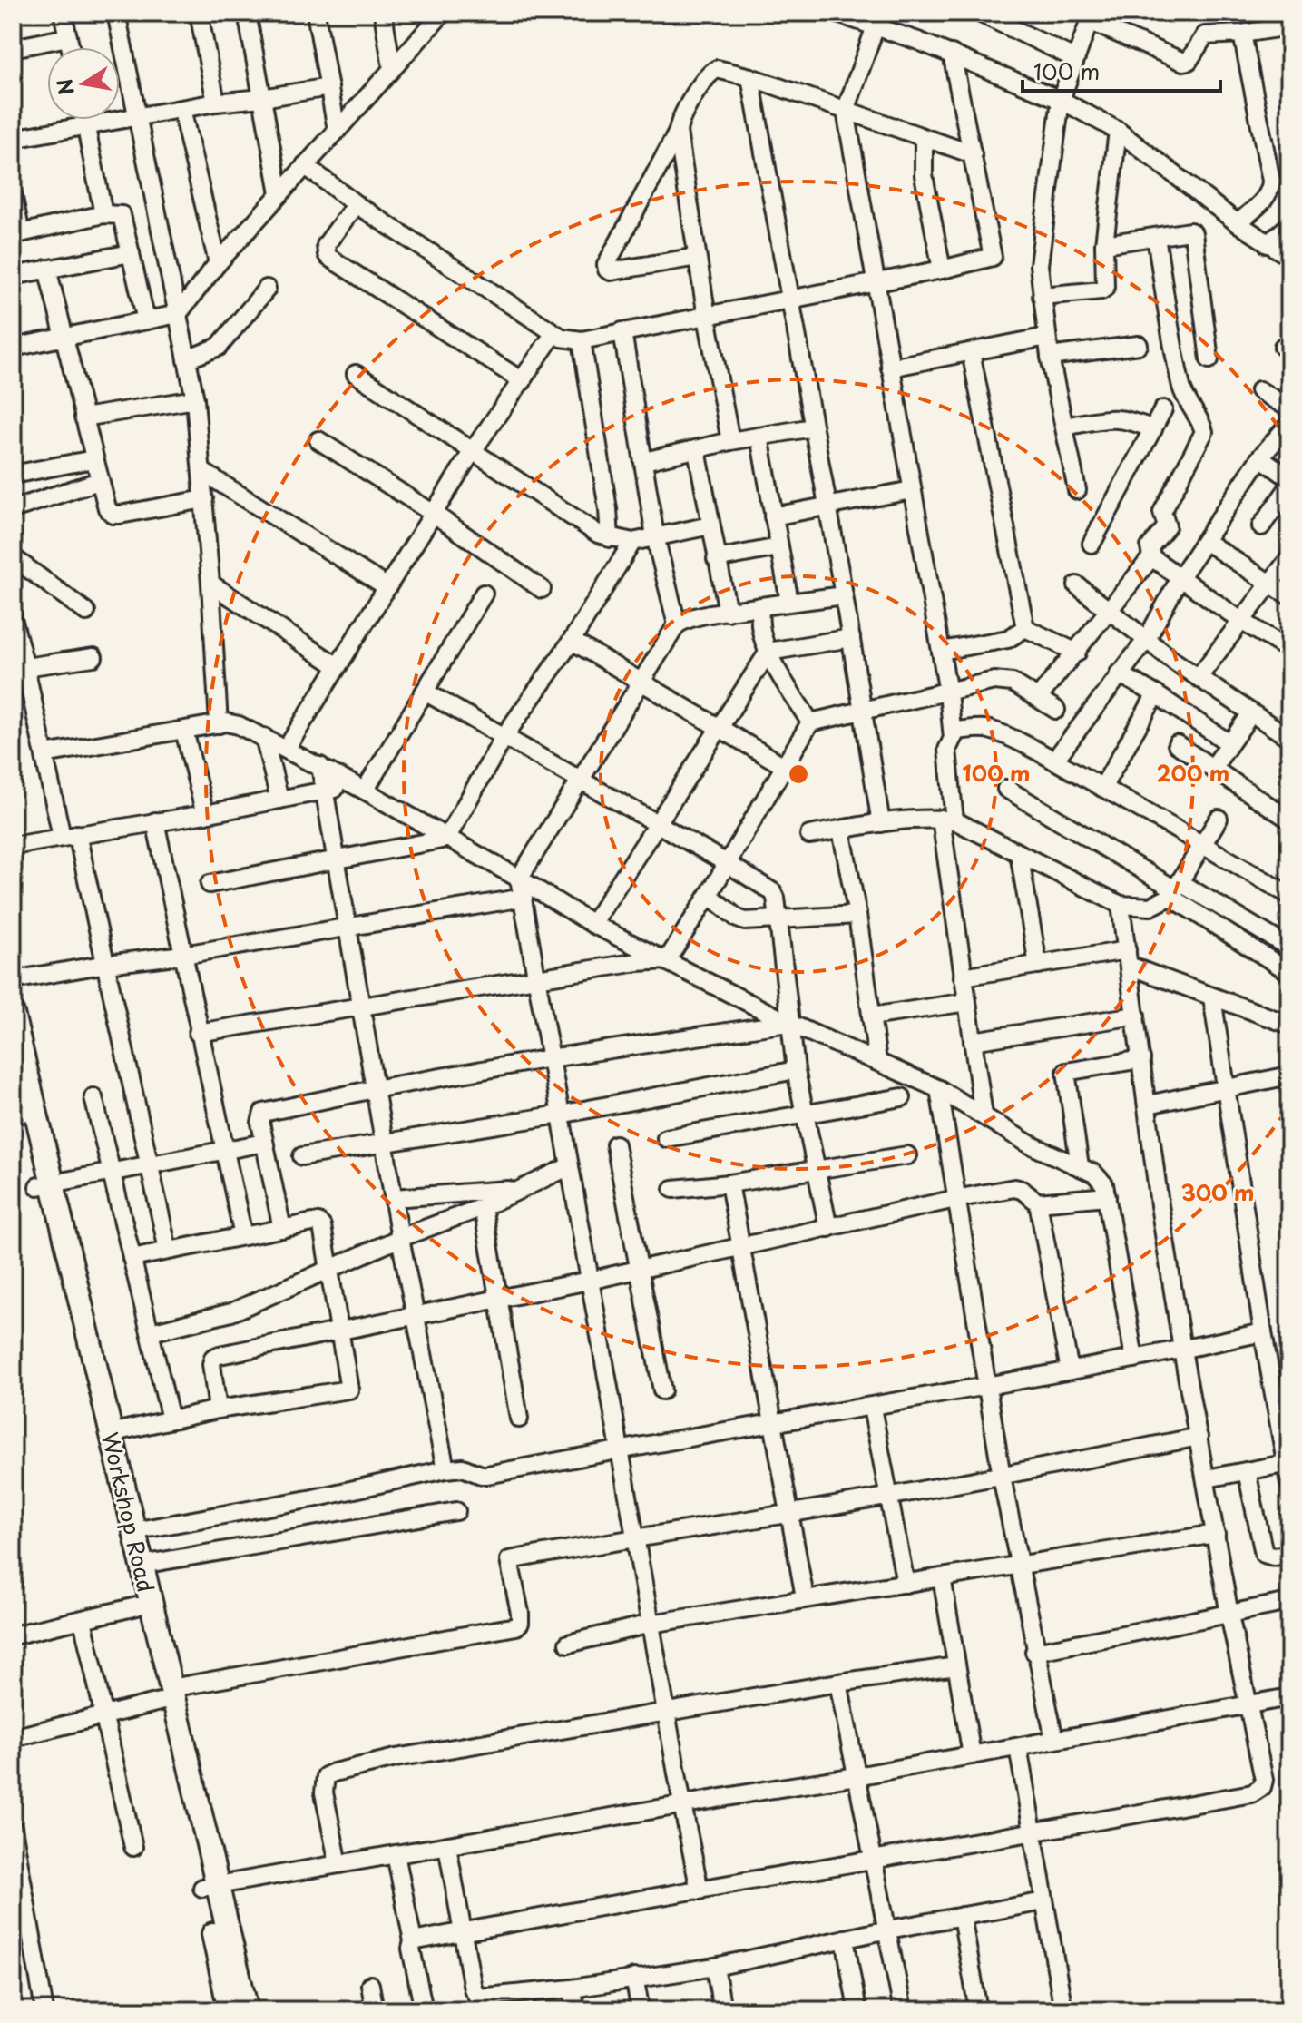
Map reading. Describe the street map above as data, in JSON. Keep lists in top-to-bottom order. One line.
{"streets":{"main road":["Workshop Road"]},"scale_bar":"100 m","north":"left","rings":["100 m","200 m","300 m"]}
